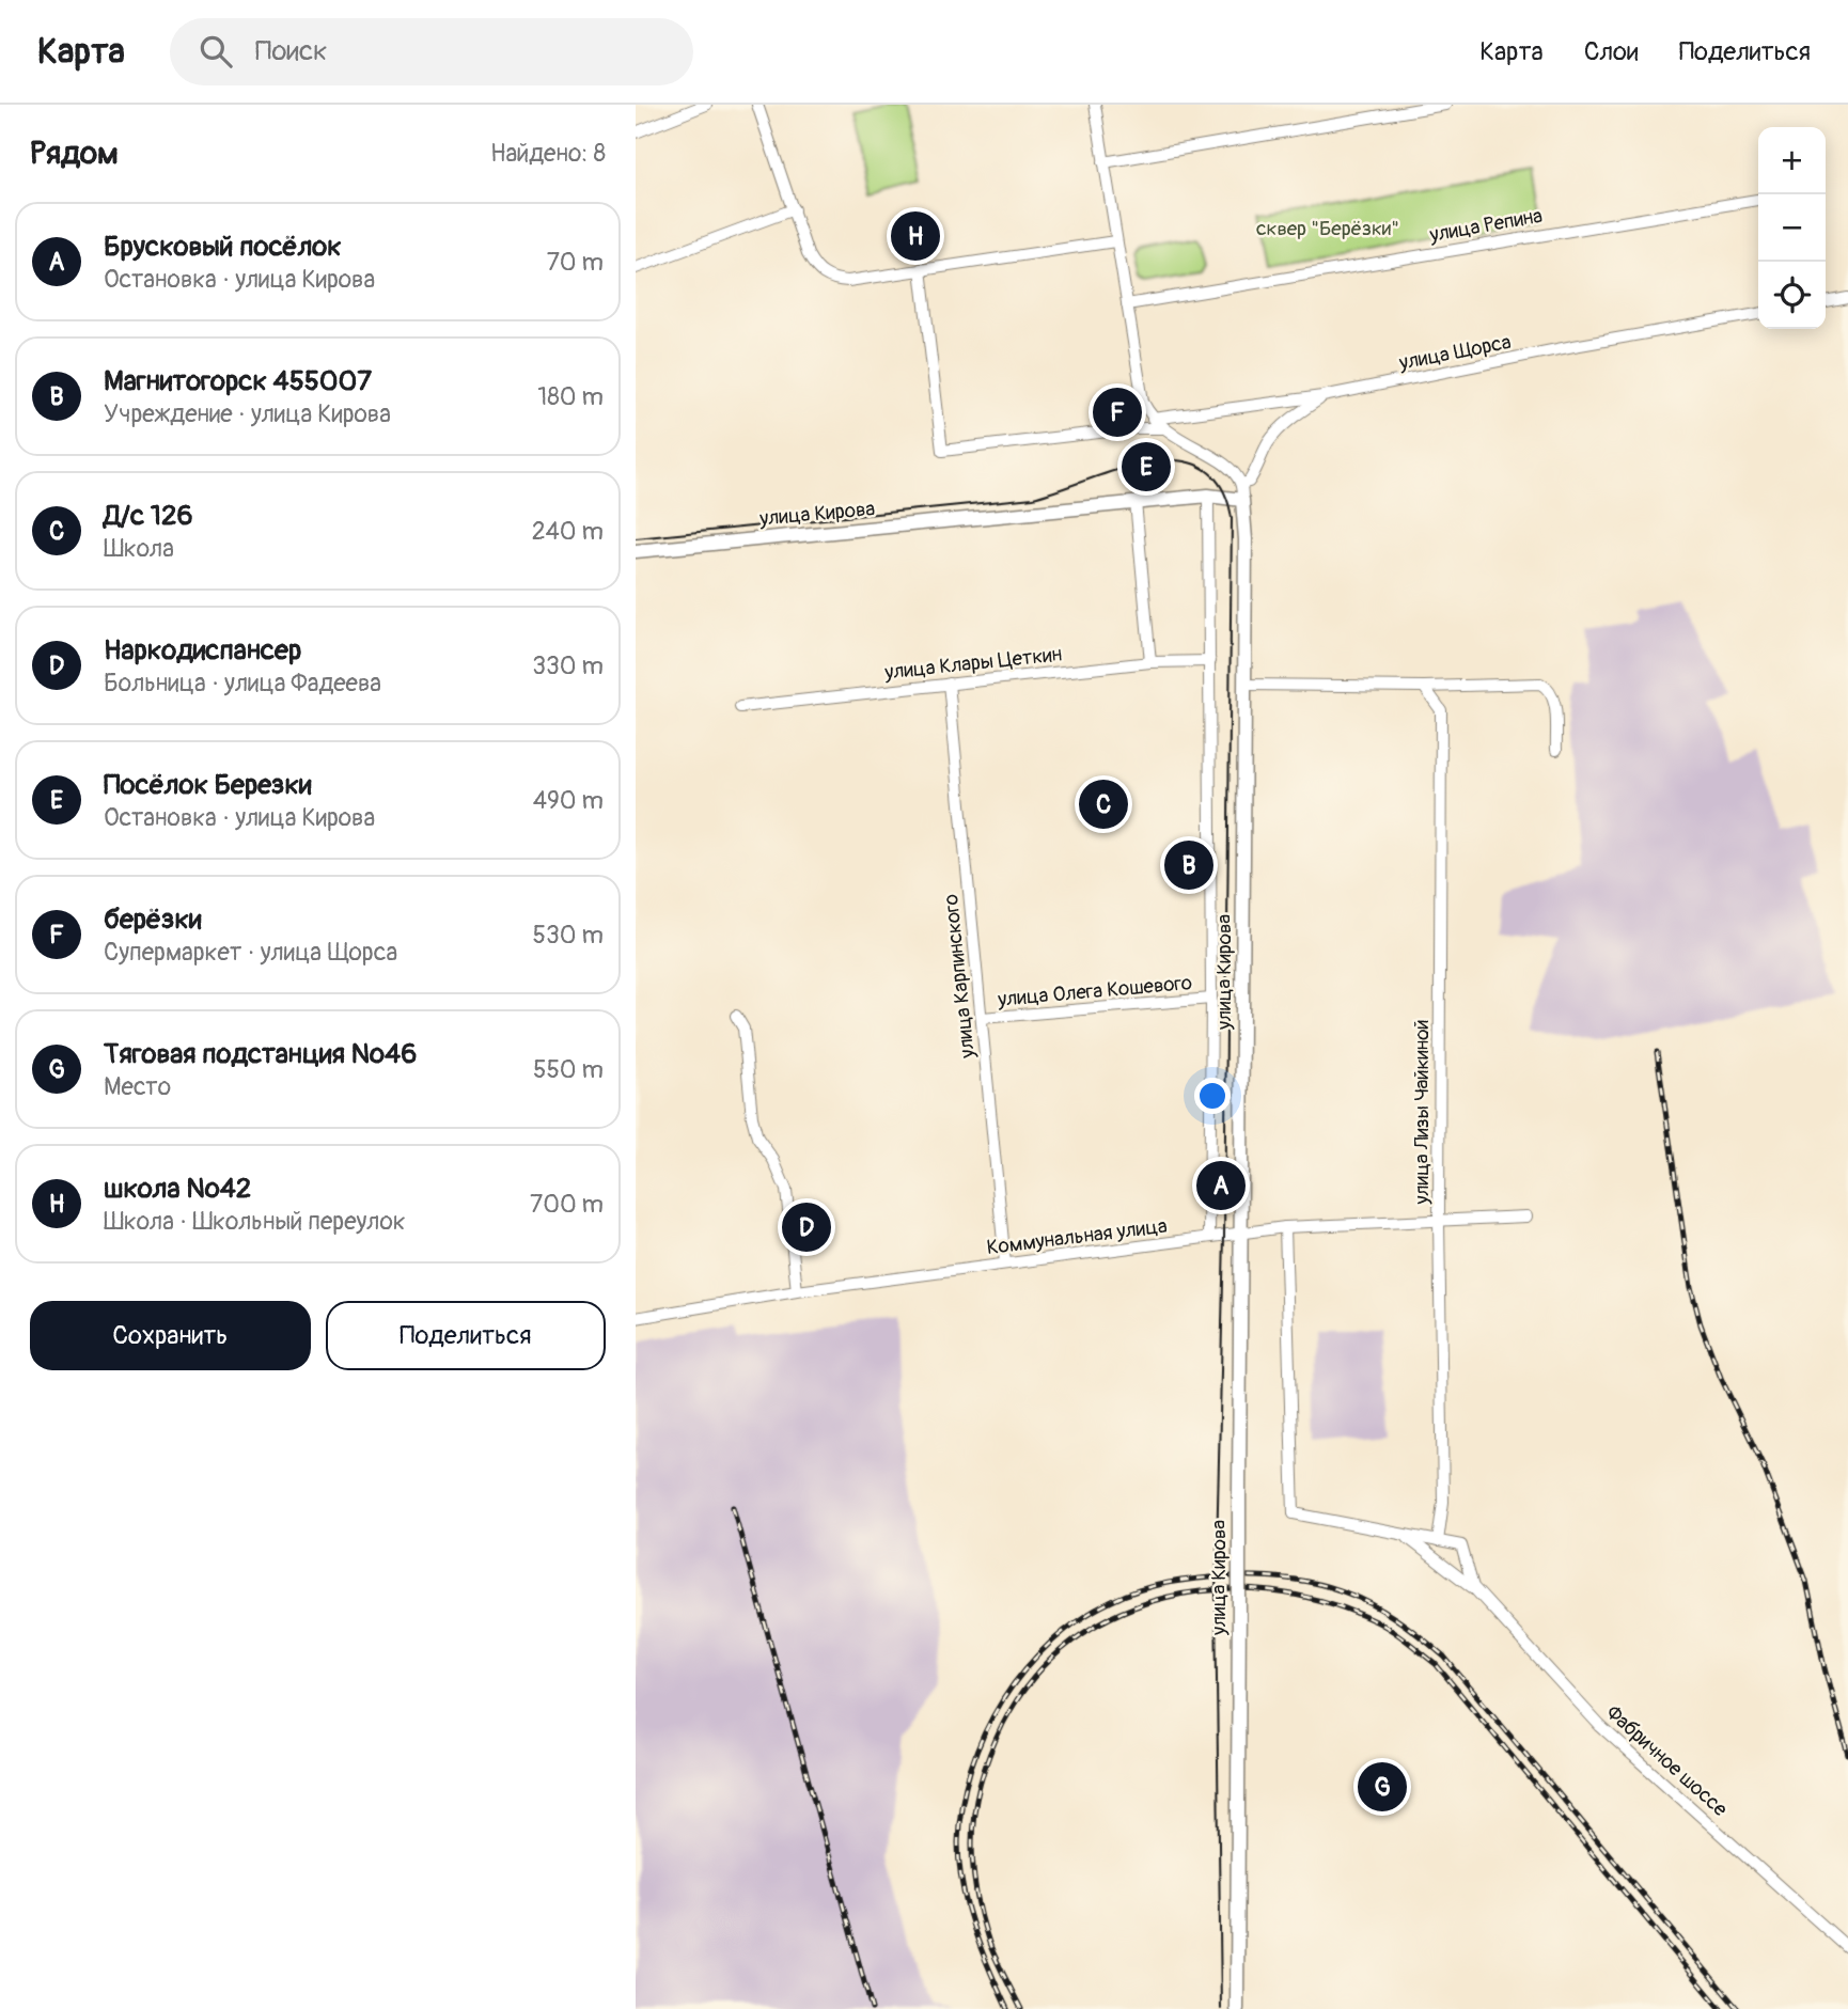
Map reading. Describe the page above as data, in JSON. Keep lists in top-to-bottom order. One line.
{"streets":{"main road":["улица Кирова"],"street":["улица Репина","улица Щорса","улица Клары Цеткин","улица Карпинского","улица Олега Кошевого","улица Лизы Чайкиной","Коммунальная улица","Фабричное шоссе"]},"crossings":[["улица Кирова","Коммунальная улица"],["улица Клары Цеткин","улица Карпинского"],["улица Карпинского","улица Олега Кошевого"],["улица Карпинского","Коммунальная улица"],["улица Лизы Чайкиной","Коммунальная улица"],["улица Лизы Чайкиной","Фабричное шоссе"]],"parks":["сквер \"Берёзки\""],"page":{"header":"Карта","search":"Поиск","nav":["Карта","Слои","Поделиться"],"heading":["Рядом","Найдено: 8"],"map_buttons":["+","−"],"list":[{"mark":"A","name":"Брусковый посёлок","note":"Остановка · улица Кирова","value":"70 m"},{"mark":"B","name":"Магнитогорск 455007","note":"Учреждение · улица Кирова","value":"180 m"},{"mark":"C","name":"Д/с 126","note":"Школа","value":"240 m"},{"mark":"D","name":"Наркодиспансер","note":"Больница · улица Фадеева","value":"330 m"},{"mark":"E","name":"Посёлок Березки","note":"Остановка · улица Кирова","value":"490 m"},{"mark":"F","name":"берёзки","note":"Супермаркет · улица Щорса","value":"530 m"},{"mark":"G","name":"Тяговая подстанция №46","note":"Место","value":"550 m"},{"mark":"H","name":"школа №42","note":"Школа · Школьный переулок","value":"700 m"}],"pins":["H","F","E","C","B","A","D","G"],"buttons":["Сохранить","Поделиться"]}}
